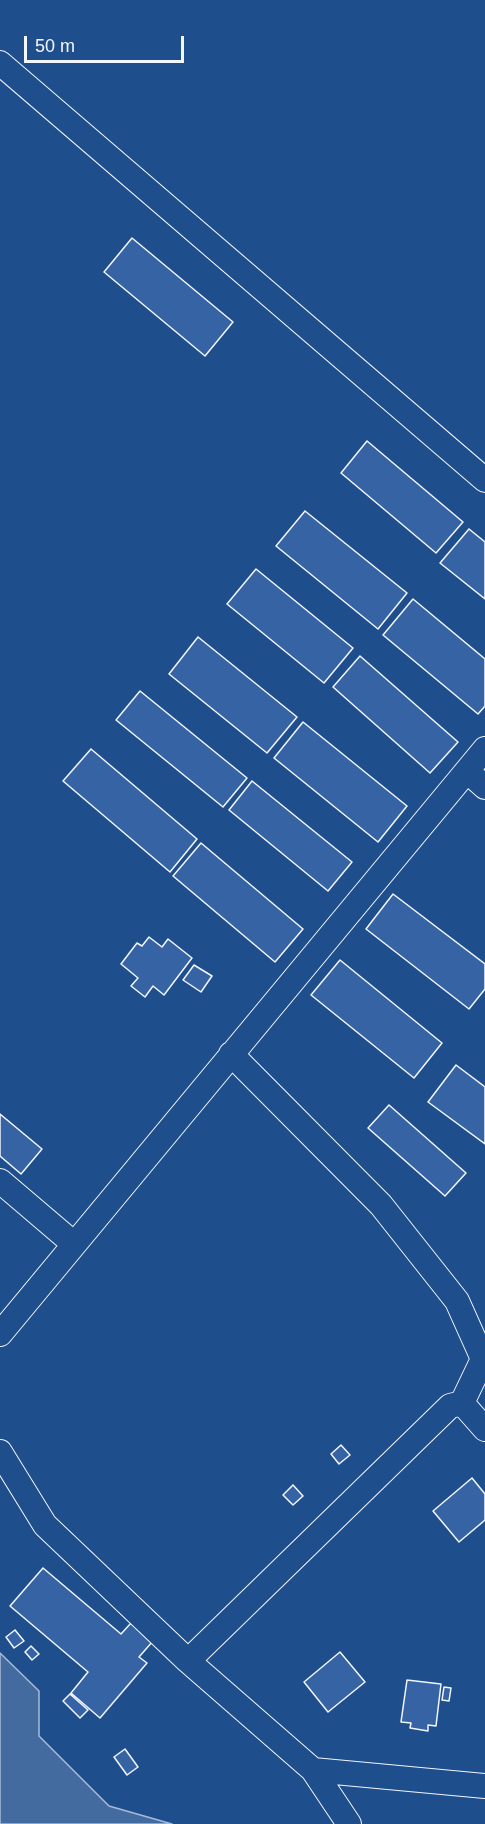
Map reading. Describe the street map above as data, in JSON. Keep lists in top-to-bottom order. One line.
{"scale_bar":"50 m"}
